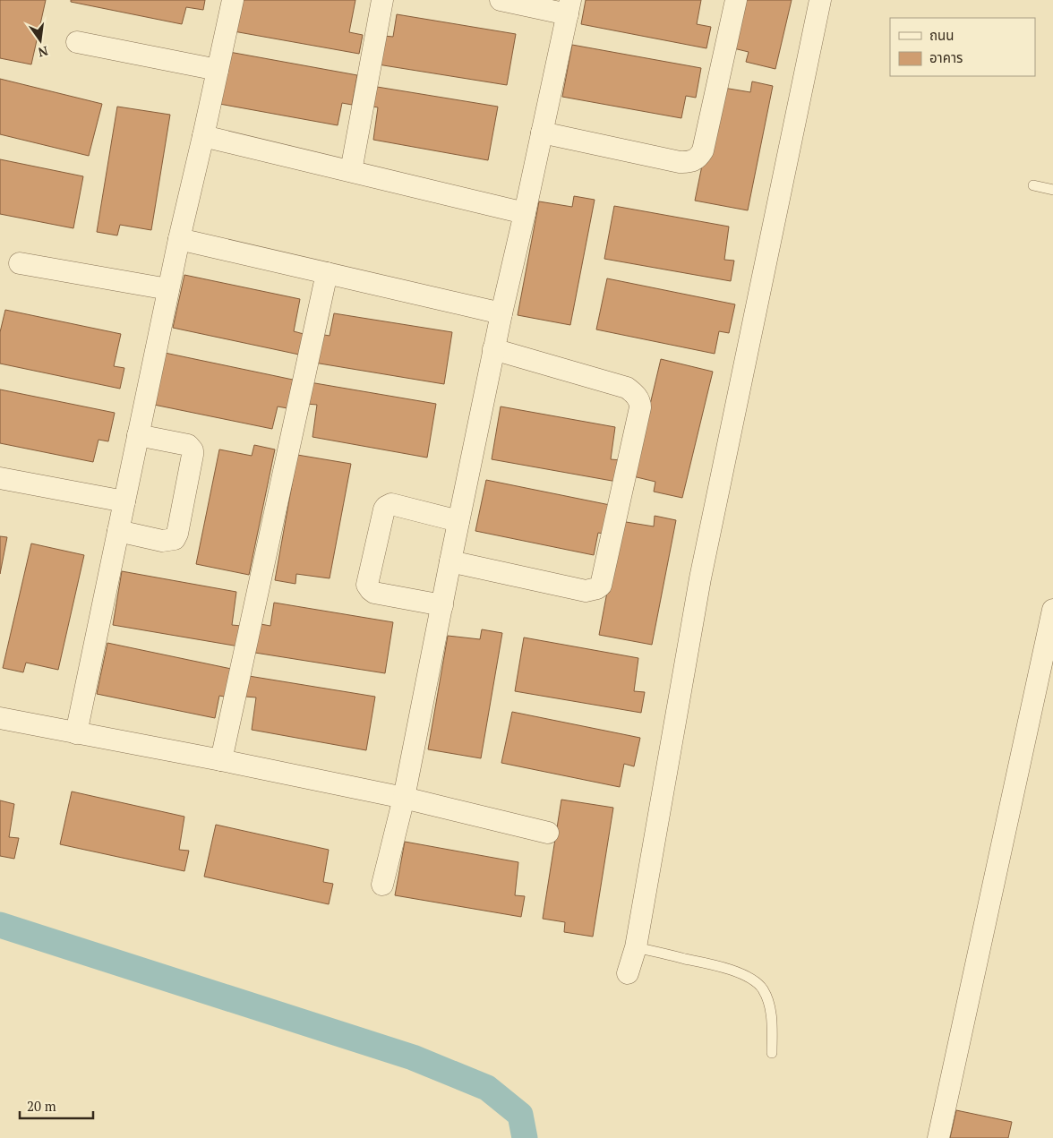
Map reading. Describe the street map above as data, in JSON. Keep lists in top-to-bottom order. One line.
{"legend":["ถนน","อาคาร"],"scale_bar":"20 m","north":"bottom"}
